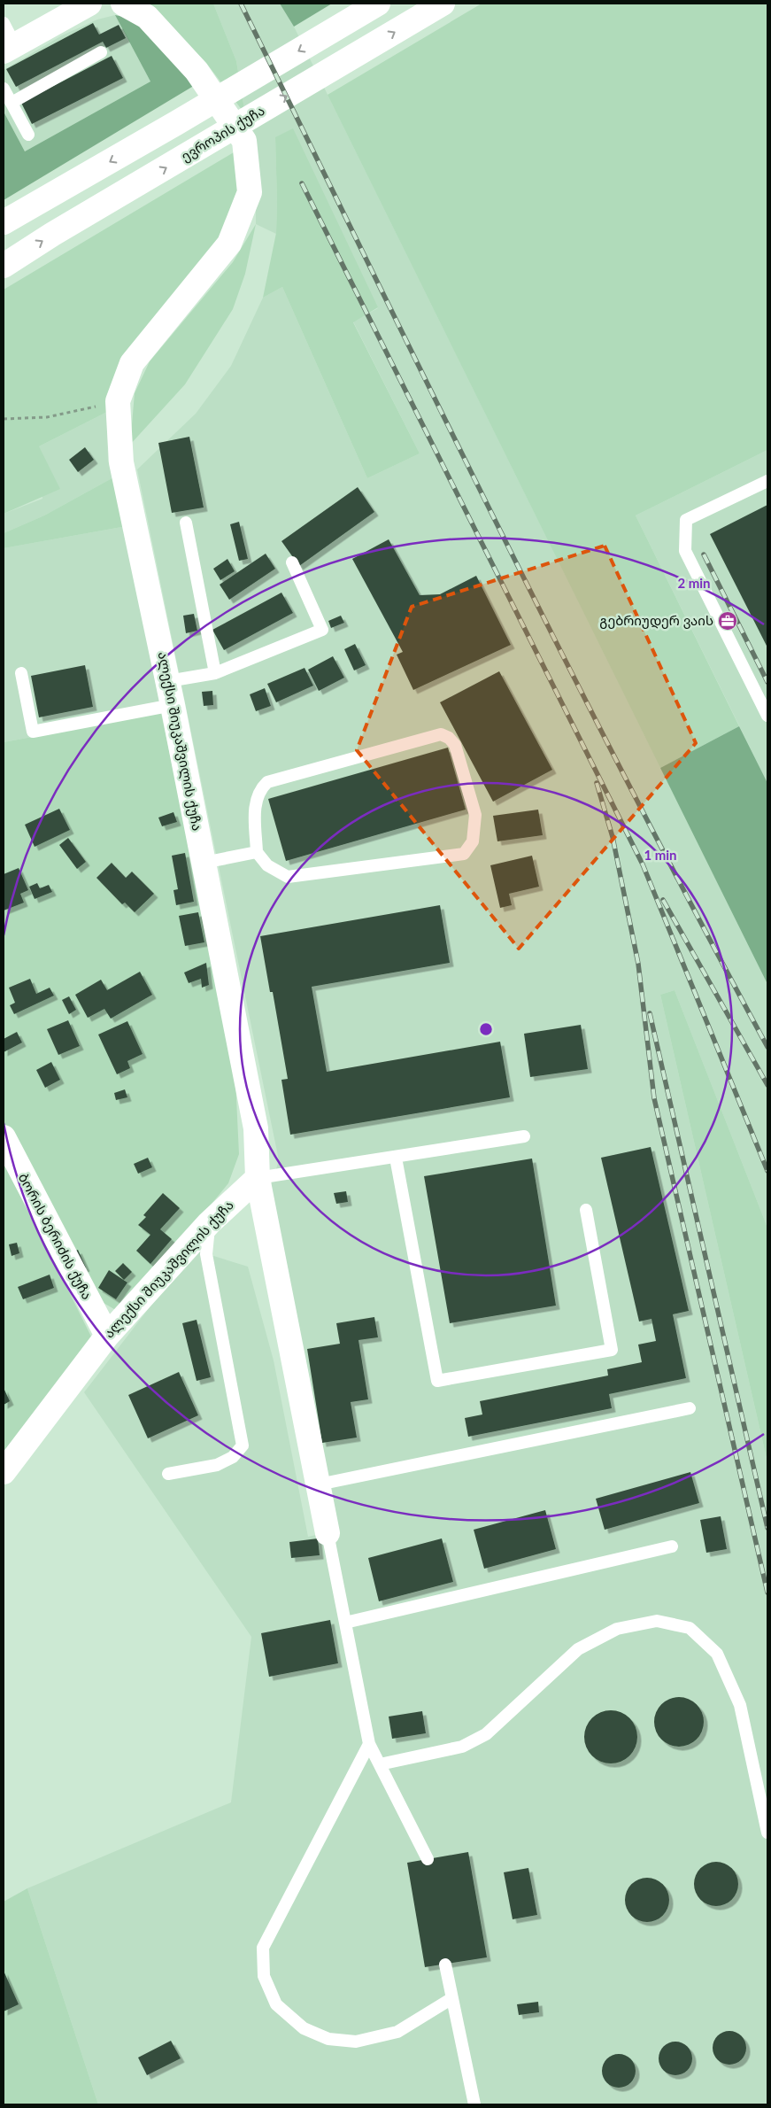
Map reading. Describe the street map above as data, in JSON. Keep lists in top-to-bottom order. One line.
{"streets":{"street":["ევროპის ქუჩა","ალექსი შიუკაშვილის ქუჩა","ბორის ბერიძის ქუჩა"]},"crossings":[["ალექსი შიუკაშვილის ქუჩა","ბორის ბერიძის ქუჩა"]],"places":{"office":["გებრიუდერ ვაის"]},"rings":["2 min","1 min"]}
